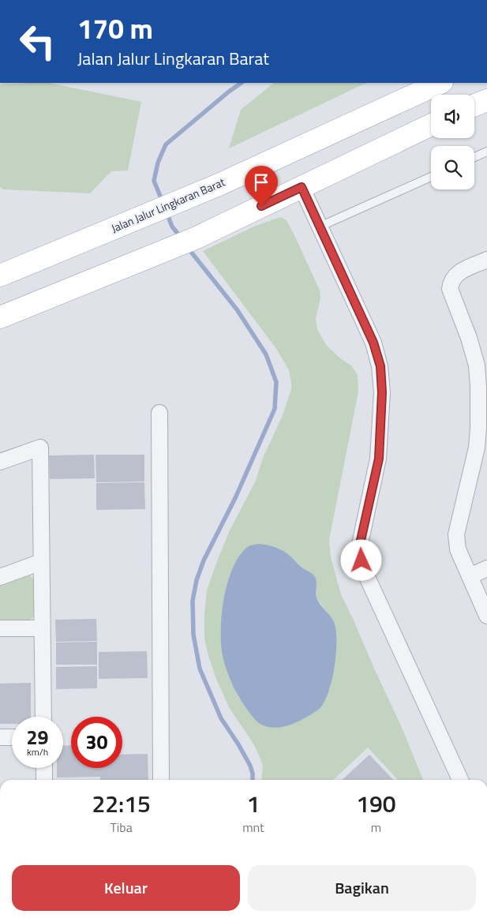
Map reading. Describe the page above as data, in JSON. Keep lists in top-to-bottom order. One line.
{"streets":{"main road":["Jalan Jalur Lingkaran Barat"]},"page":{"turn":["170 m","Jalan Jalur Lingkaran Barat"],"speed":"29 km/h","limit":"30","eta":["22:15","Tiba","1","mnt","190","m"],"buttons":["Keluar","Bagikan"]}}
